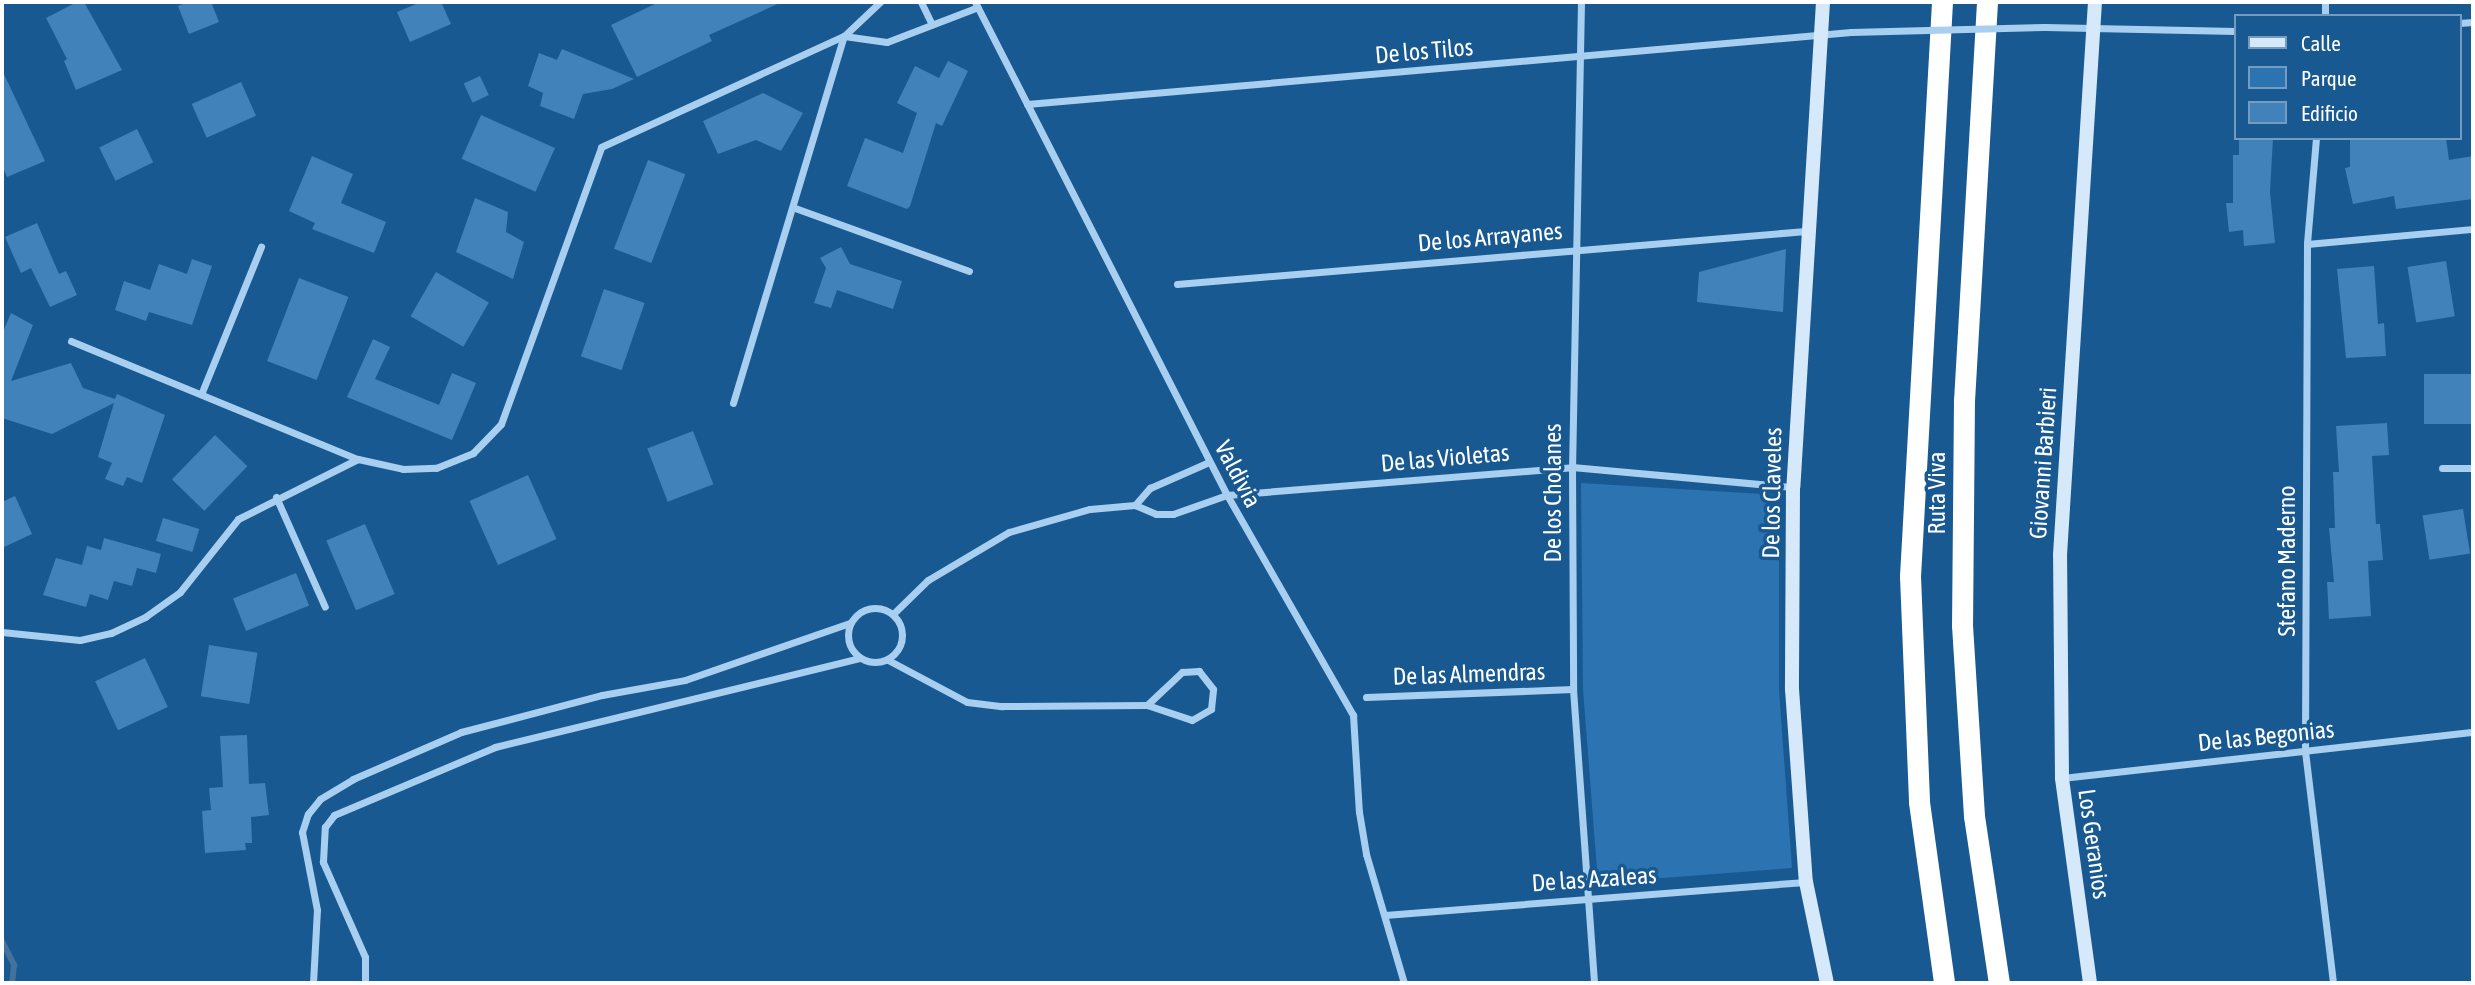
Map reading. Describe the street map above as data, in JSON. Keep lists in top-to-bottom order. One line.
{"streets":{"highway":["Ruta Viva"],"main road":["Giovanni Barbieri","De los Claveles","Los Geranios"],"street":["De los Tilos","De los Arrayanes","De las Violetas","Valdivia","De los Cholanes","Stefano Maderno","De las Almendras","De las Begonias","De las Azaleas"]},"crossings":[["De los Tilos","Giovanni Barbieri"],["De los Tilos","Valdivia"],["De los Tilos","De los Cholanes"],["De los Tilos","De los Claveles"],["De los Arrayanes","De los Cholanes"],["De los Arrayanes","De los Claveles"],["De las Violetas","Valdivia"],["De las Violetas","De los Cholanes"],["De las Violetas","De los Claveles"],["Giovanni Barbieri","De las Begonias"],["Giovanni Barbieri","Los Geranios"],["Valdivia","De las Azaleas"],["De los Cholanes","De las Almendras"],["De los Cholanes","De las Azaleas"],["De los Claveles","De las Azaleas"],["Stefano Maderno","De las Begonias"],["De las Begonias","Los Geranios"]],"legend":["Calle","Parque","Edificio"]}
